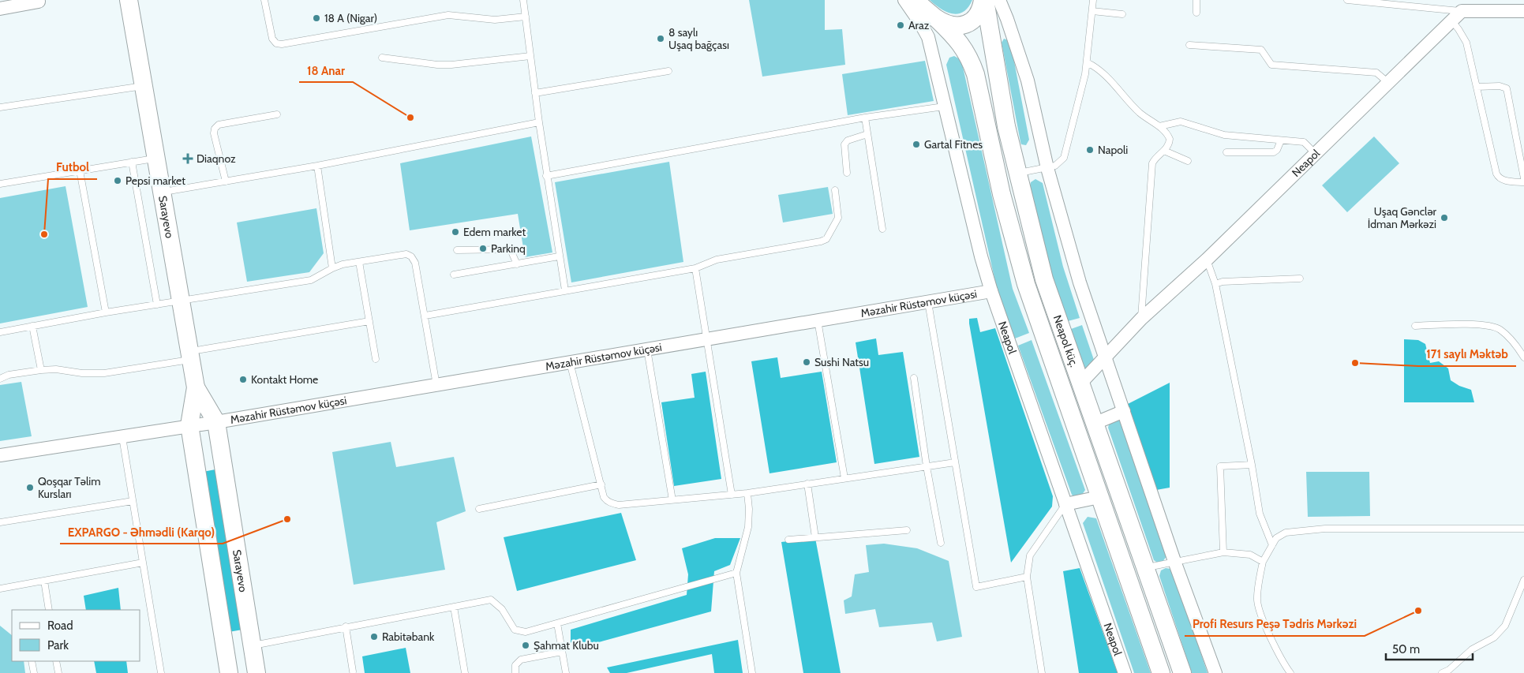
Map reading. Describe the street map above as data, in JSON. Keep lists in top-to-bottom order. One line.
{"streets":{"main road":["Sarayevo","Neapol küç."],"street":["Neapol","Məzahir Rüstəmov küçəsi"]},"crossings":[["Neapol","Məzahir Rüstəmov küçəsi"],["Neapol","Neapol küç."],["Sarayevo","Məzahir Rüstəmov küçəsi"]],"places":{"other":["18 A (Nigar)","Araz","8 saylı Uşaq bağçası","18 Anar","Gartal Fitnes","Napoli","Pepsi market","Uşaq Gənclər İdman Mərkəzi","Edem market","Futbol","Parkinq","Sushi Natsu","171 saylı Məktəb","Kontakt Home","Qoşqar Təlim Kursları","EXPARGO - Əhmədli (Karqo)","Profi Resurs Peşə Tədris Mərkəzi","Rabitəbank","Şahmat Klubu"],"health":["Diaqnoz"]},"legend":["Road","Park"],"scale_bar":"50 m"}
